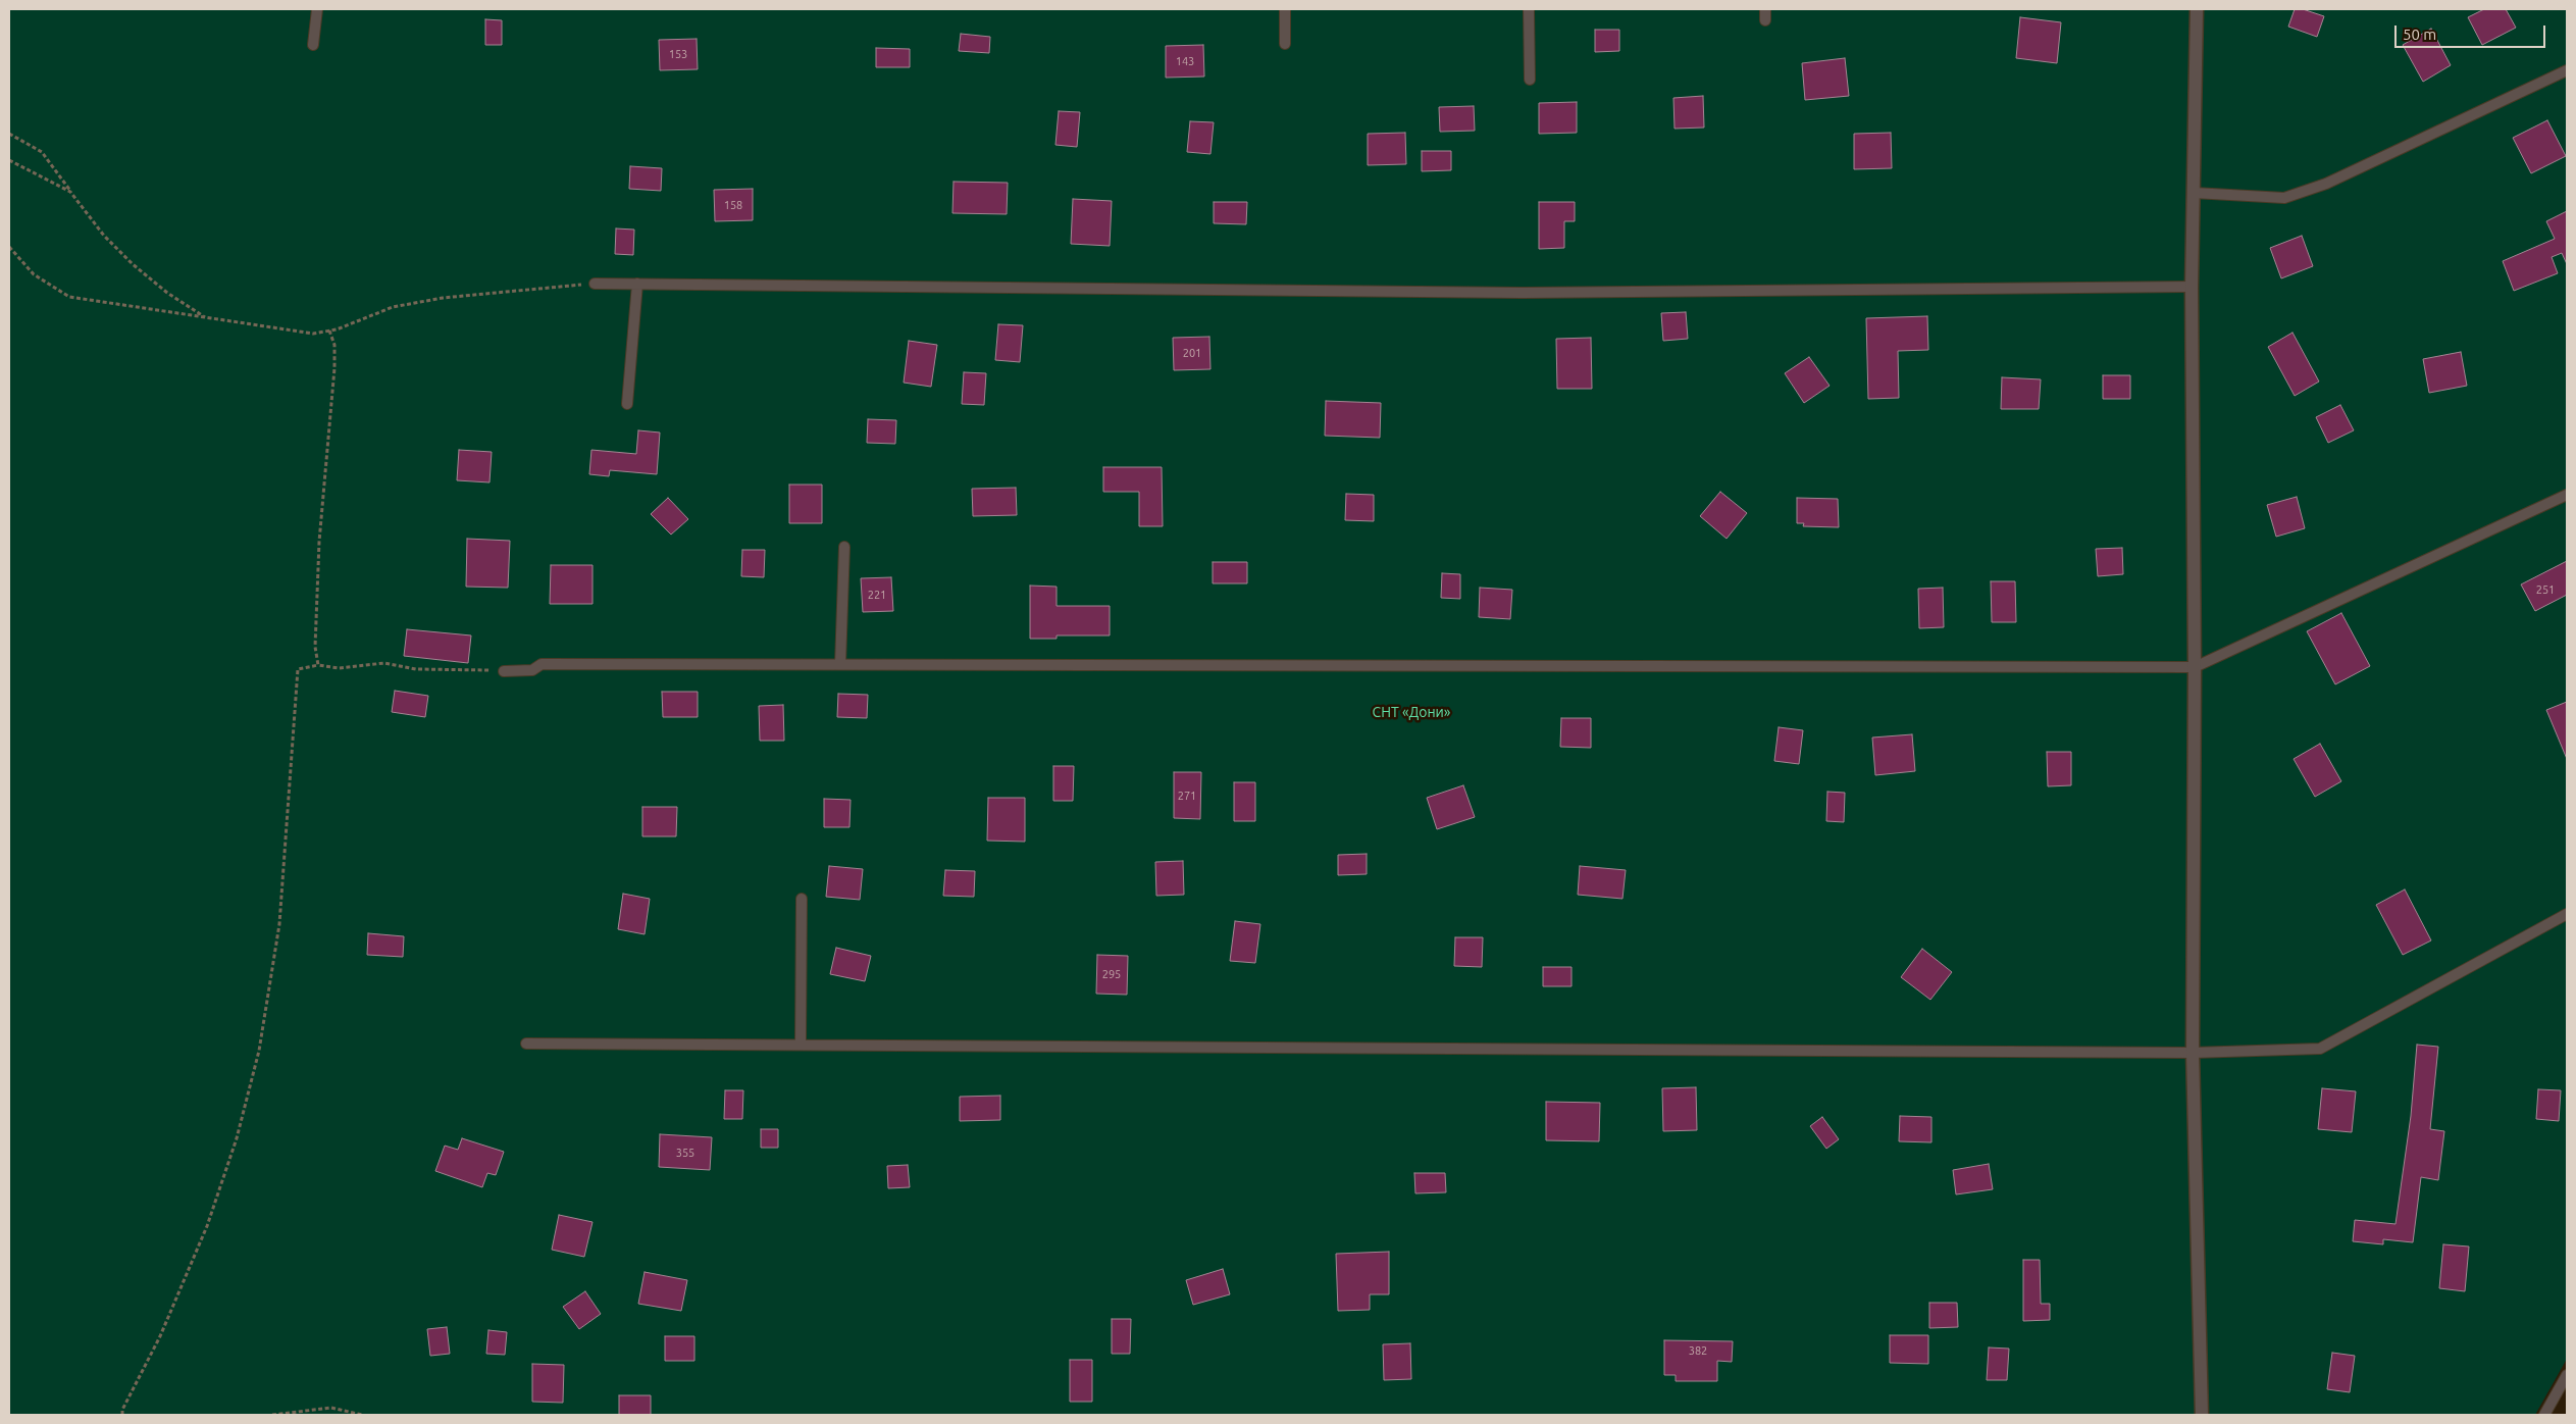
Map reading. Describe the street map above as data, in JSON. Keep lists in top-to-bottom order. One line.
{"parks":["СНТ «Дони»"],"house_numbers":["153","143","158","201","251","221","271","295","355","382"],"scale_bar":"50 m"}
